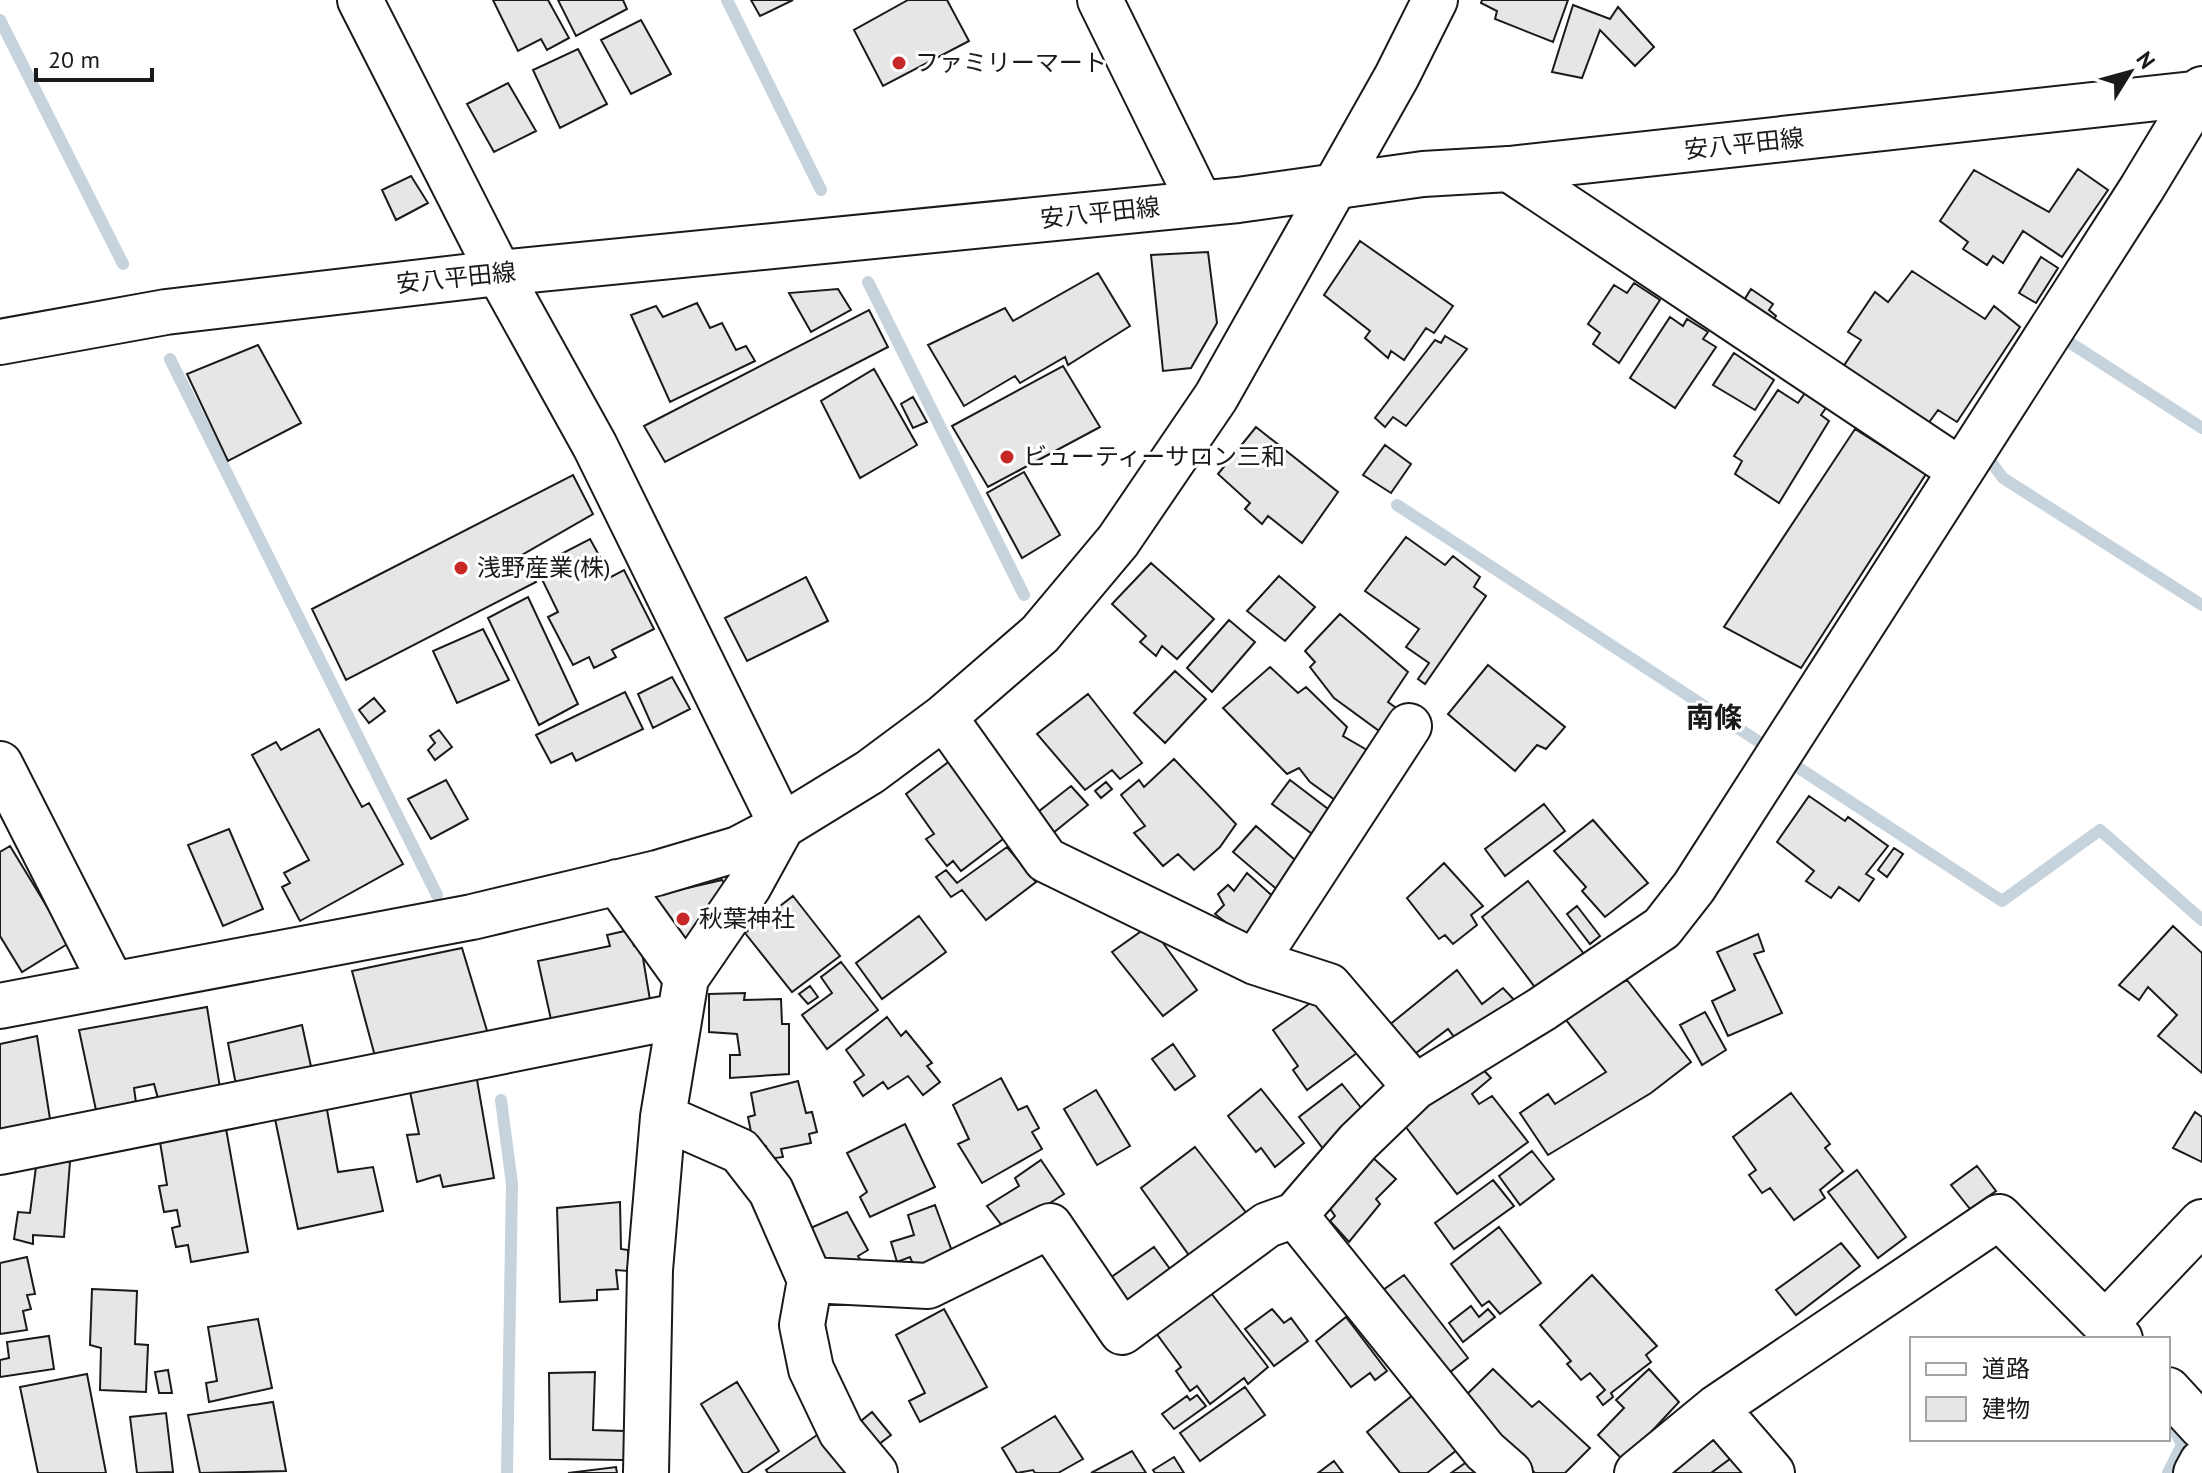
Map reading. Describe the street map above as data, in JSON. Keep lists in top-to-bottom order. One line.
{"streets":{"street":["安八平田線"]},"districts":["南條"],"places":["ファミリーマート","ビューティーサロン三和","浅野産業(株)","秋葉神社"],"legend":["道路","建物"],"scale_bar":"20 m","north":"top right"}
